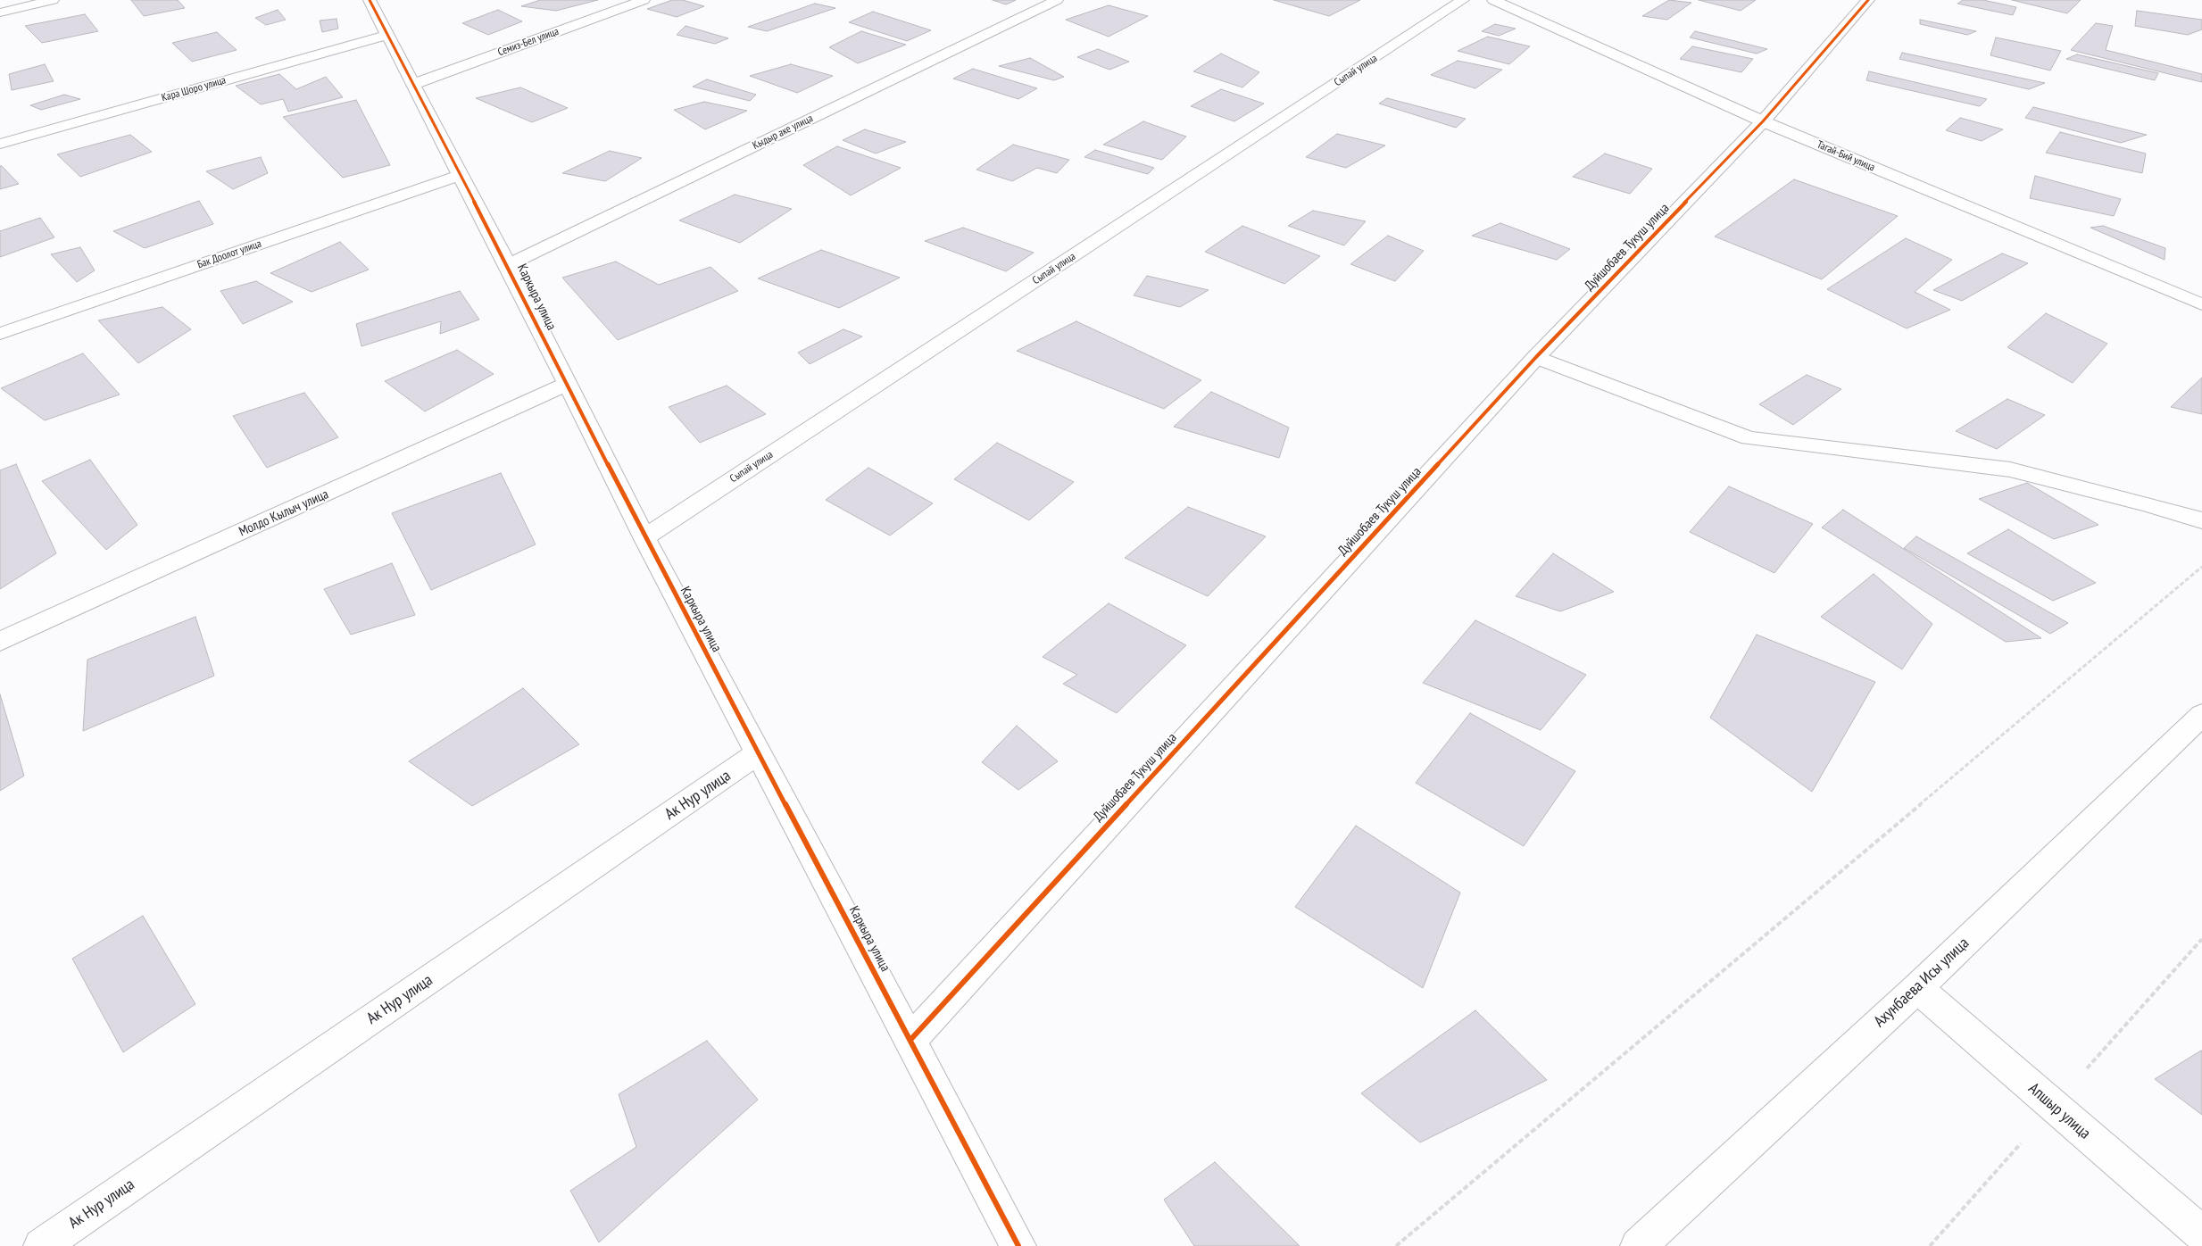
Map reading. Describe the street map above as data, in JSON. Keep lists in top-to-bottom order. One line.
{"streets":{"street":["Семиз-Бел улица","Сыпай улица","Кара Шоро улица","Кыдыр аке улица","Тагай-Бий улица","Дуйшобаев Тукуш улица","Бак Доолот улица","Каркыра улица","Молдо Кылыч улица","Ак Нур улица","Ахунбаева Исы улица","Апшыр улица"]},"crossings":[["Семиз-Бел улица","Каркыра улица"],["Сыпай улица","Каркыра улица"],["Кара Шоро улица","Каркыра улица"],["Кыдыр аке улица","Каркыра улица"],["Тагай-Бий улица","Дуйшобаев Тукуш улица"],["Дуйшобаев Тукуш улица","Каркыра улица"],["Бак Доолот улица","Каркыра улица"],["Каркыра улица","Молдо Кылыч улица"],["Каркыра улица","Ак Нур улица"],["Ахунбаева Исы улица","Апшыр улица"]]}
